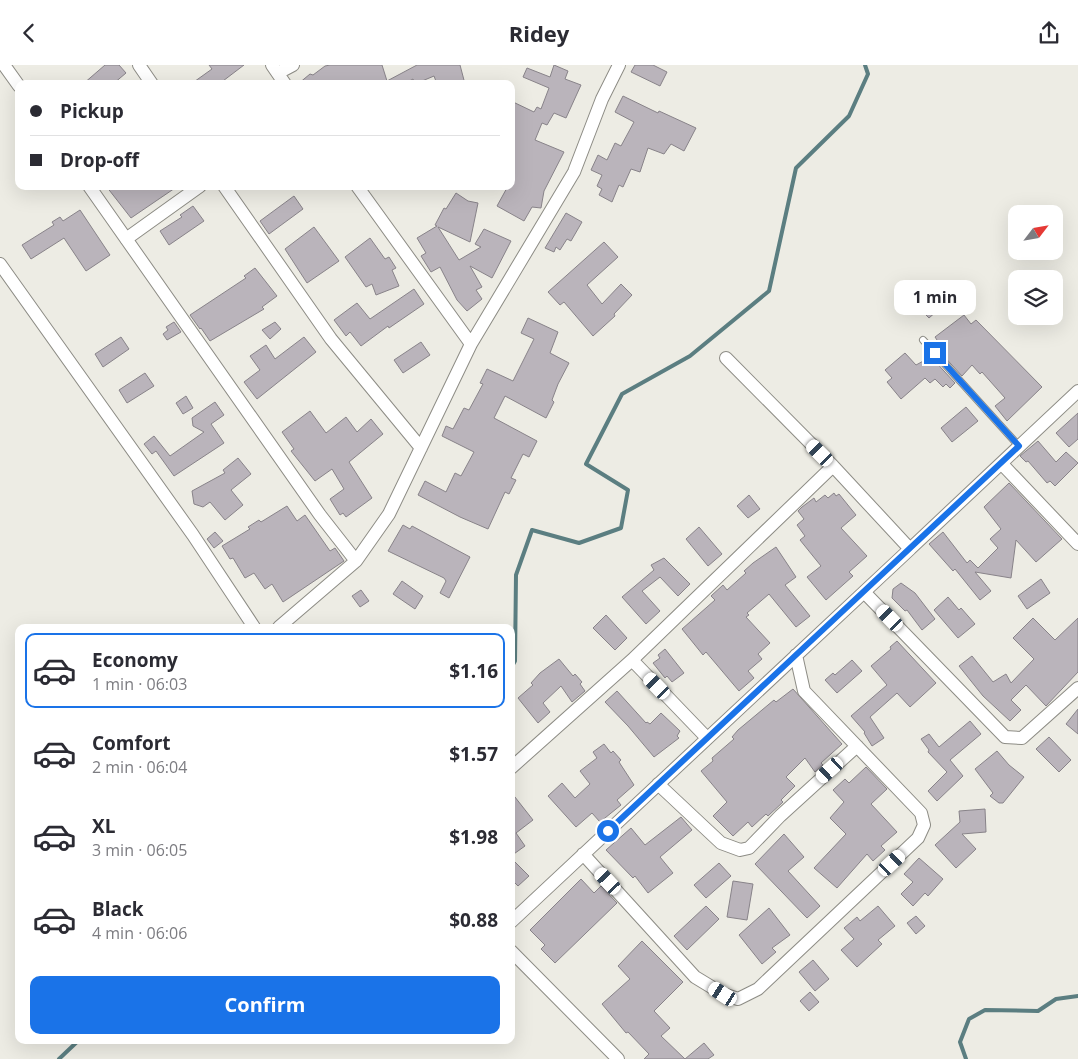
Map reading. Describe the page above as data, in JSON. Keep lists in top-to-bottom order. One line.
{"north":"top right","page":{"header":"Ridey","banner":["Pickup","Drop-off"],"bubble":"1 min","list":[{"name":"Economy","note":"1 min · 06:03","value":"$1.16"},{"name":"Comfort","note":"2 min · 06:04","value":"$1.57"},{"name":"XL","note":"3 min · 06:05","value":"$1.98"},{"name":"Black","note":"4 min · 06:06","value":"$0.88"}],"buttons":"Confirm"}}
